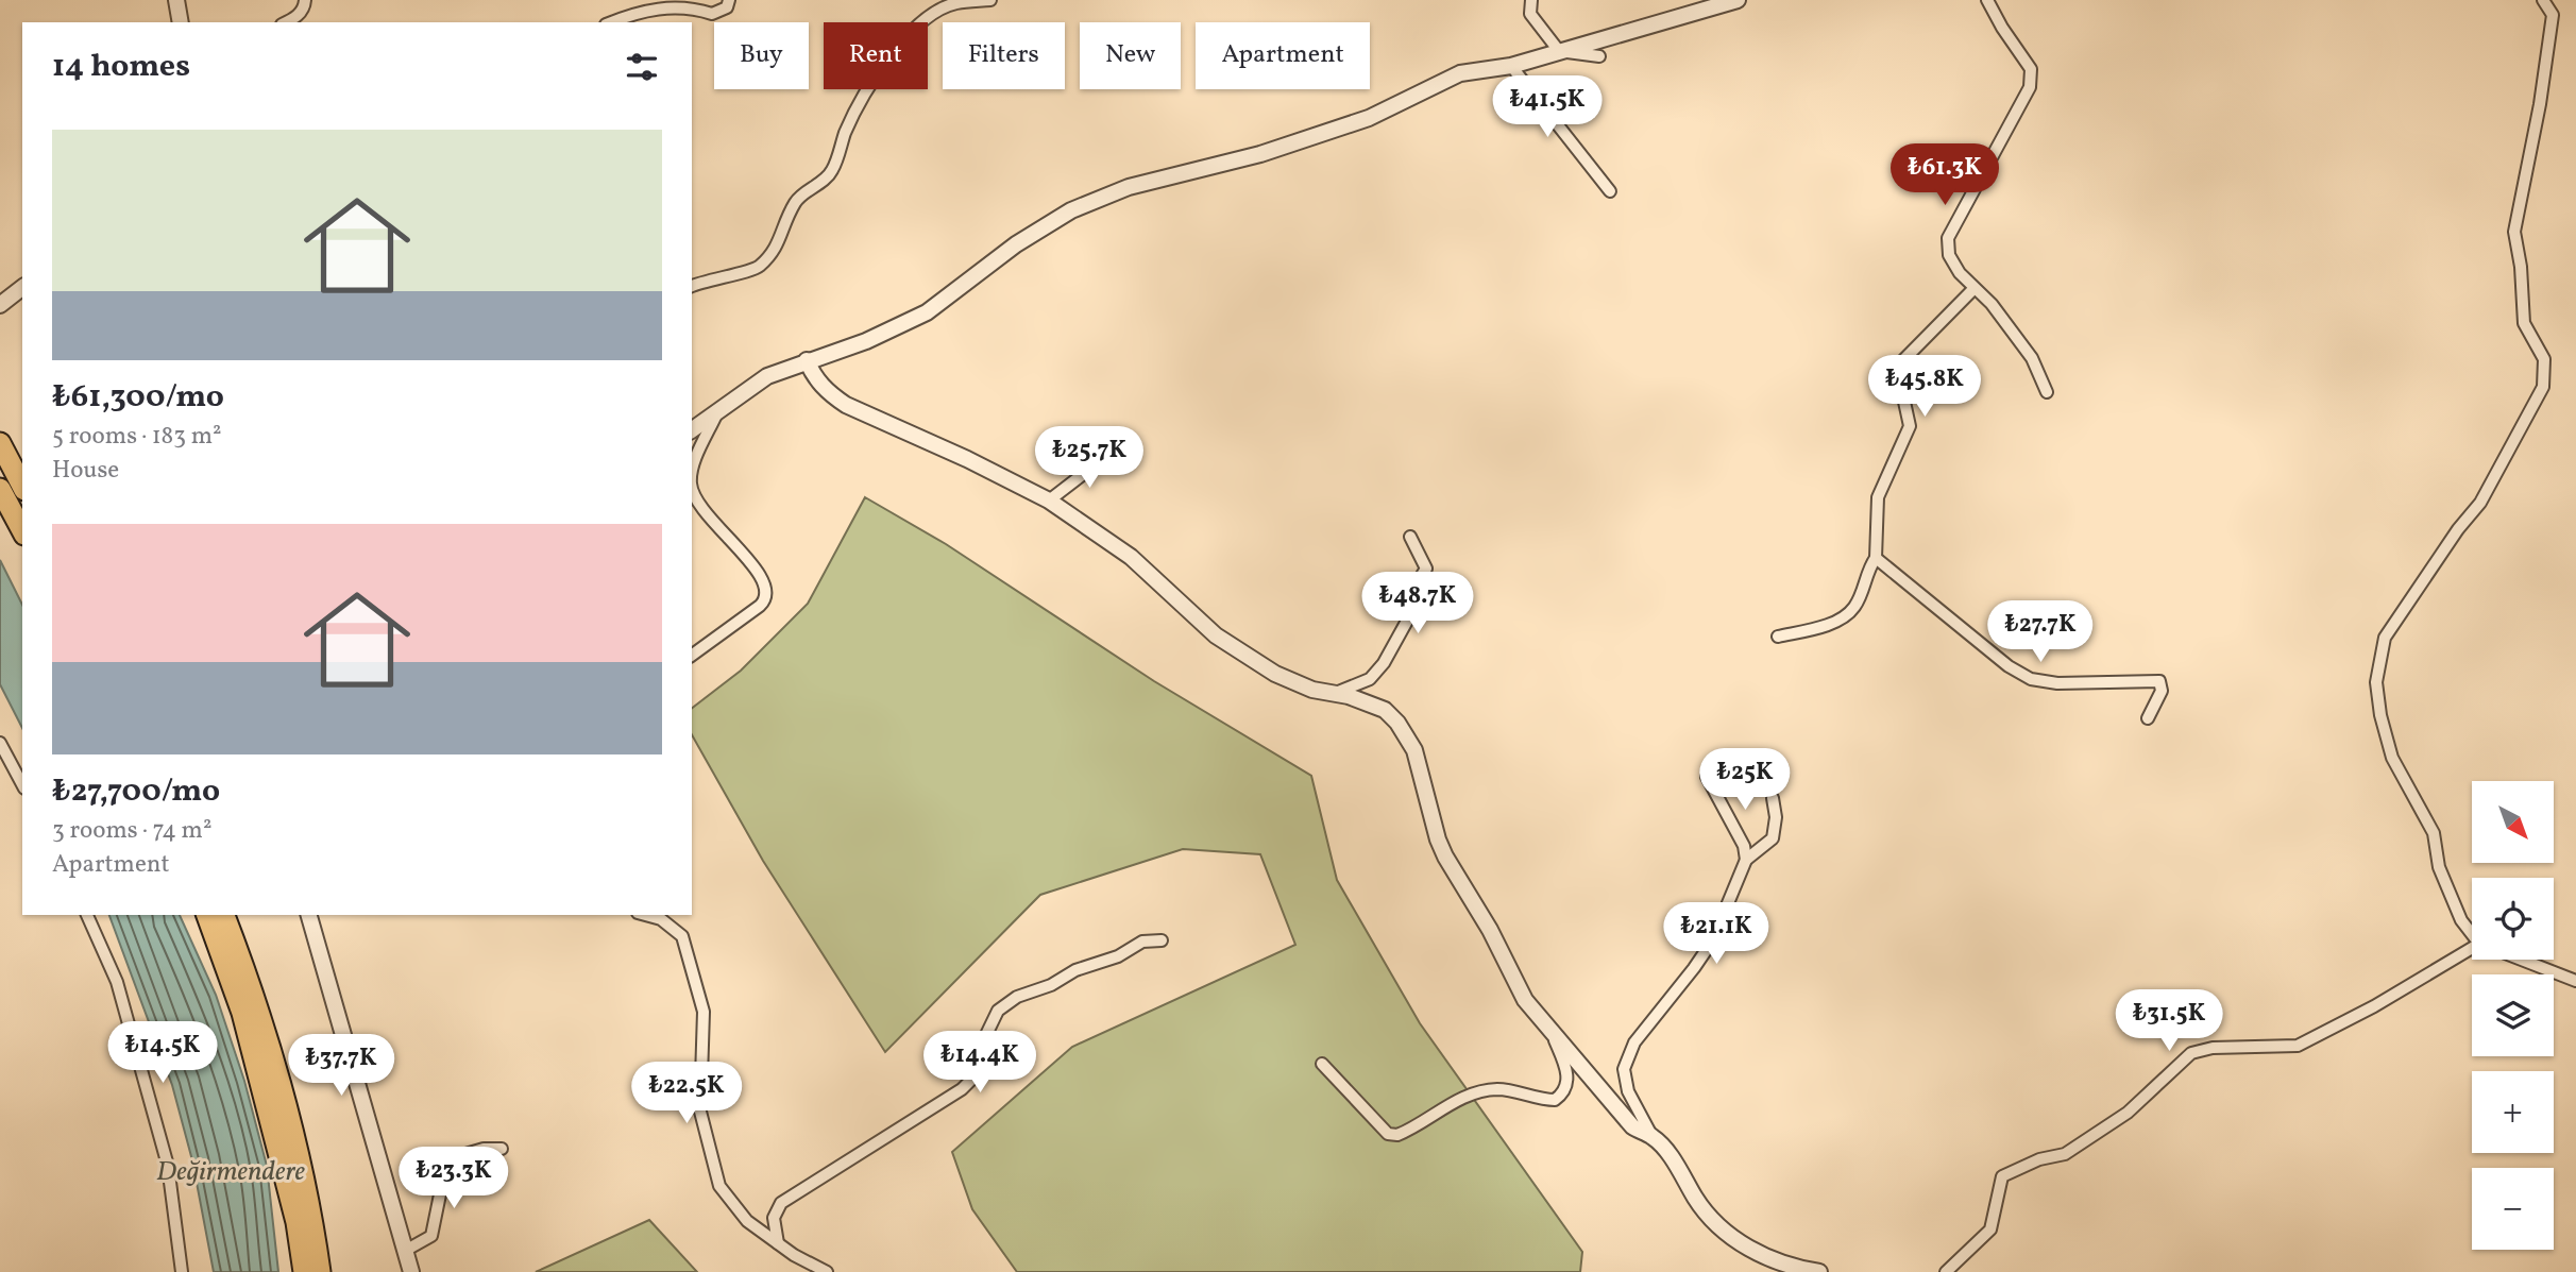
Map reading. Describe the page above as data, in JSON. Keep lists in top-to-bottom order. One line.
{"water":["Değirmendere"],"north":"bottom right","page":{"chip":["Buy","Rent","Filters","New","Apartment"],"heading":"14 homes","price":["₺41.5K","₺61.3K","₺45.8K","₺25.7K","₺48.7K","₺27.7K","₺25K","₺21.1K","₺31.5K","₺14.5K","₺14.4K","₺37.7K","₺22.5K","₺23.3K"],"list":[{"name":"₺61,300/mo","note":"5 rooms · 183 m² · House"},{"name":"₺27,700/mo","note":"3 rooms · 74 m² · Apartment"}],"map_buttons":["+","−"]}}
